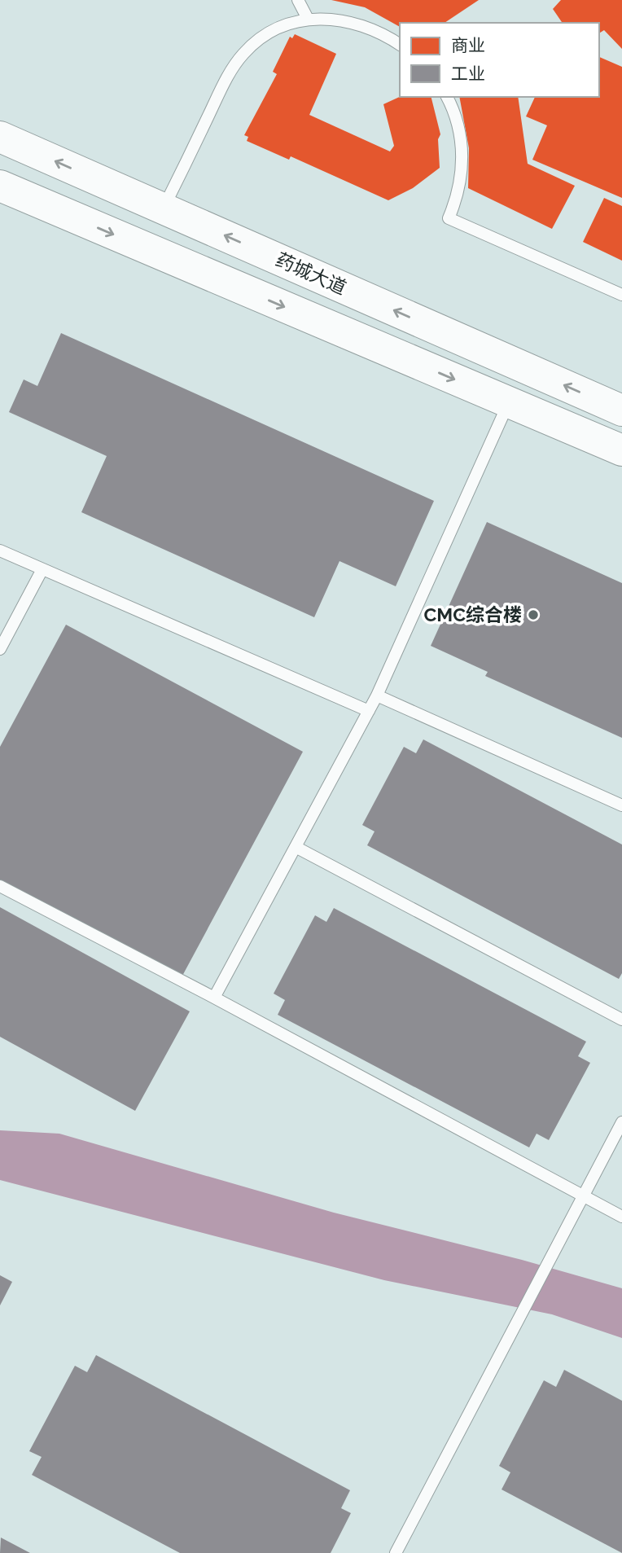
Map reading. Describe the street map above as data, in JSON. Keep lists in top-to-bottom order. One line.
{"streets":{"main road":["药城大道"]},"places":["CMC综合楼"],"legend":["商业","工业"]}
